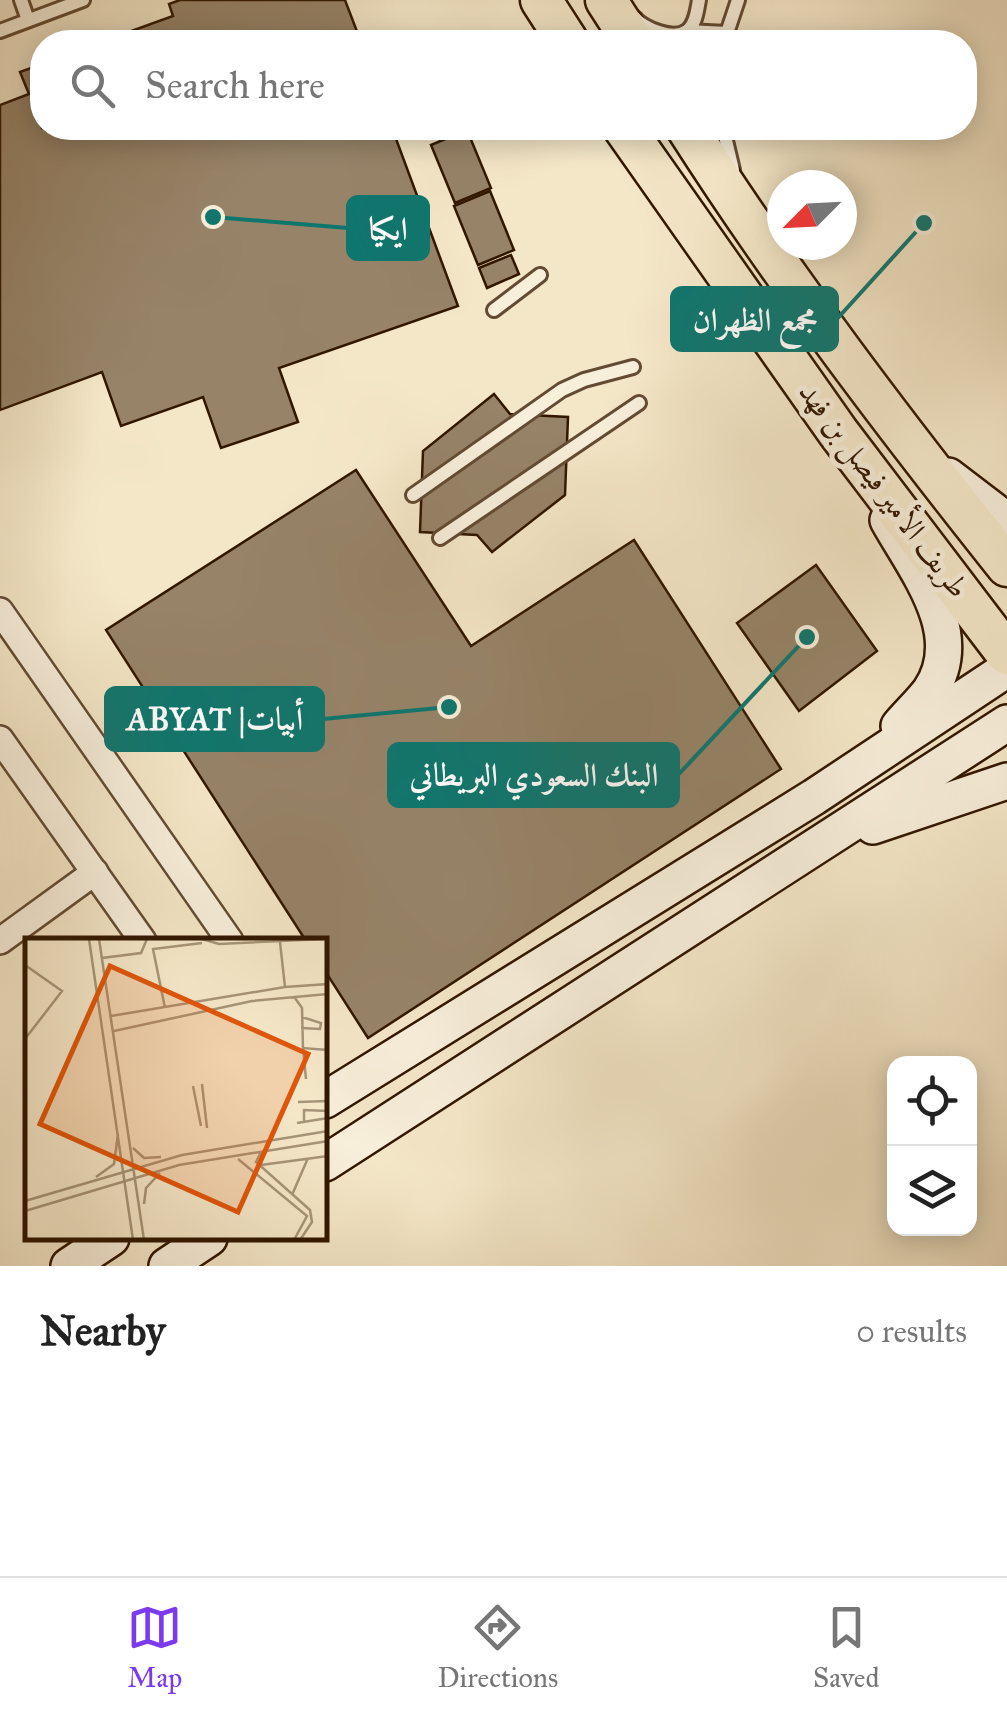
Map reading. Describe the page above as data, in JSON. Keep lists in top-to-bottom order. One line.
{"streets":{"main road":["طريف الأمير فيصل بن فهد"]},"places":["ايكيا","مجمع الظهران","البنك السعودي البريطاني","ABYAT |أبيات"],"north":"bottom left","page":{"search":"Search here","heading":["Nearby","0 results"],"nav":["Map","Directions","Saved"]}}
